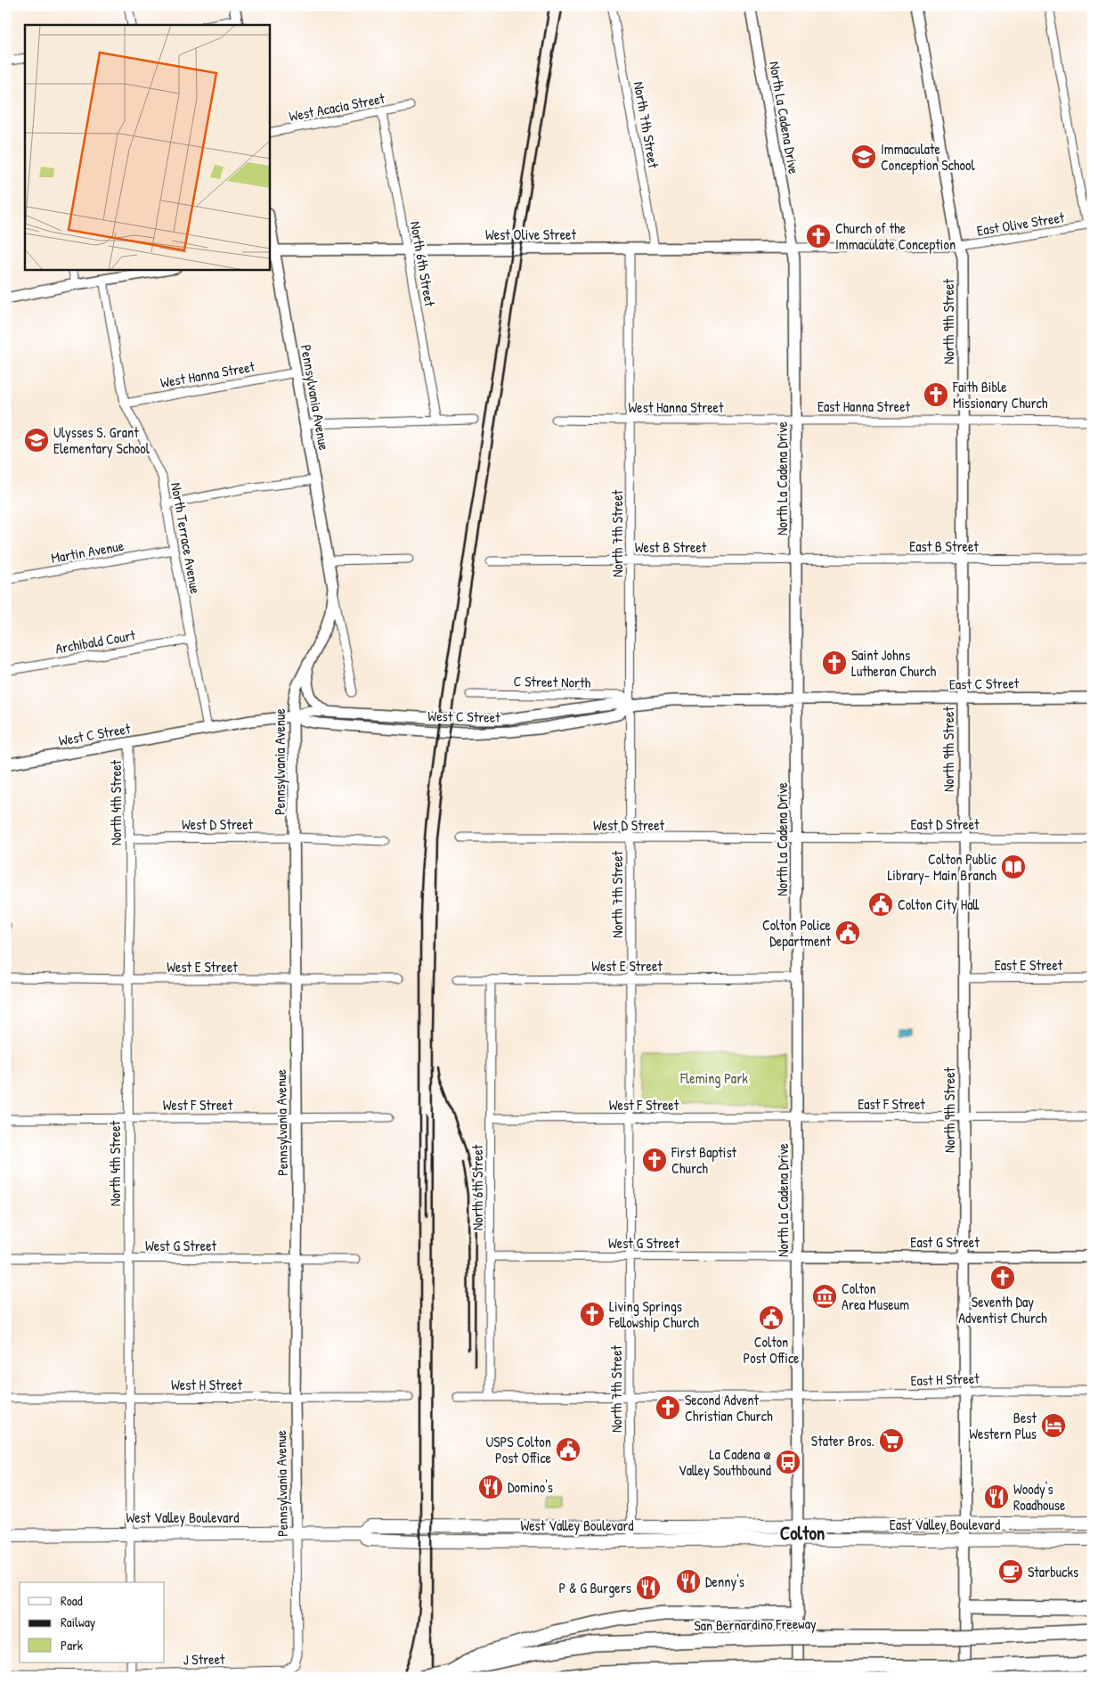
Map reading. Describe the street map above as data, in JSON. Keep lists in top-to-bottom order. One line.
{"streets":{"highway":["San Bernardino Freeway"],"main road":["West Valley Boulevard","East Valley Boulevard"],"street":["West Acacia Street","North La Cadena Drive","North 7th Street","East Olive Street","West Olive Street","North 6th Street","North 9th Street","West Hanna Street","Pennsylvania Avenue","East Hanna Street","North Terrace Avenue","East B Street","West B Street","Martin Avenue","Archibald Court","C Street North","East C Street","West C Street","North 4th Street","West D Street","East D Street","East E Street","West E Street","East F Street","West F Street","East G Street","West G Street","East H Street","West H Street","J Street"]},"crossings":[["West Acacia Street","North 6th Street"],["North La Cadena Drive","East Olive Street"],["North La Cadena Drive","West Olive Street"],["North La Cadena Drive","West Hanna Street"],["North La Cadena Drive","East Hanna Street"],["North La Cadena Drive","East B Street"],["North La Cadena Drive","West B Street"],["North La Cadena Drive","East C Street"],["North La Cadena Drive","West C Street"],["North La Cadena Drive","West D Street"],["North La Cadena Drive","East D Street"],["North La Cadena Drive","West E Street"],["North La Cadena Drive","East F Street"],["North La Cadena Drive","West F Street"],["North La Cadena Drive","East G Street"],["North La Cadena Drive","West G Street"],["North La Cadena Drive","East H Street"],["North La Cadena Drive","West Valley Boulevard"],["North La Cadena Drive","East Valley Boulevard"],["North 7th Street","West Olive Street"],["North 7th Street","West Hanna Street"],["North 7th Street","West B Street"],["North 7th Street","C Street North"],["North 7th Street","West C Street"],["North 7th Street","West D Street"],["North 7th Street","West E Street"],["North 7th Street","West F Street"],["North 7th Street","West G Street"],["North 7th Street","West Valley Boulevard"],["East Olive Street","West Olive Street"],["East Olive Street","North 9th Street"],["West Olive Street","North 6th Street"],["West Olive Street","Pennsylvania Avenue"],["North 6th Street","West E Street"],["North 6th Street","West F Street"],["North 6th Street","West G Street"],["North 9th Street","East Hanna Street"],["North 9th Street","East B Street"],["North 9th Street","East C Street"],["North 9th Street","East D Street"],["North 9th Street","East E Street"],["North 9th Street","East F Street"],["North 9th Street","East G Street"],["North 9th Street","East H Street"],["North 9th Street","East Valley Boulevard"],["West Hanna Street","Pennsylvania Avenue"],["West Hanna Street","East Hanna Street"],["West Hanna Street","North Terrace Avenue"],["Pennsylvania Avenue","West C Street"],["Pennsylvania Avenue","West D Street"],["Pennsylvania Avenue","West E Street"],["Pennsylvania Avenue","West F Street"],["Pennsylvania Avenue","West G Street"],["Pennsylvania Avenue","West H Street"],["Pennsylvania Avenue","West Valley Boulevard"],["Pennsylvania Avenue","J Street"],["North Terrace Avenue","Martin Avenue"],["North Terrace Avenue","Archibald Court"],["North Terrace Avenue","West C Street"],["East B Street","West B Street"],["C Street North","West C Street"],["East C Street","West C Street"],["West C Street","North 4th Street"],["North 4th Street","West D Street"],["North 4th Street","West E Street"],["North 4th Street","West F Street"],["North 4th Street","West G Street"],["North 4th Street","West H Street"],["North 4th Street","West Valley Boulevard"],["West D Street","East D Street"],["East F Street","West F Street"],["East G Street","West G Street"],["West Valley Boulevard","East Valley Boulevard"]],"districts":["Colton"],"parks":["Fleming Park"],"places":{"school or university":["Immaculate Conception School","Ulysses S. Grant Elementary School"],"church":["Church of the Immaculate Conception","Faith Bible Missionary Church","Saint Johns Lutheran Church","First Baptist Church","Seventh Day Adventist Church","Living Springs Fellowship Church","Second Advent Christian Church"],"library":["Colton Public Library- Main Branch"],"public building":["Colton City Hall","Colton Police Department","Colton Post Office","USPS Colton Post Office"],"museum":["Colton Area Museum"],"hotel":["Best Western Plus"],"supermarket":["Stater Bros."],"bus stop":["La Cadena @ Valley Southbound"],"restaurant":["Domino's","Woody's Roadhouse","Denny's","P & G Burgers"],"cafe":["Starbucks"]},"legend":["Road","Railway","Park"]}
